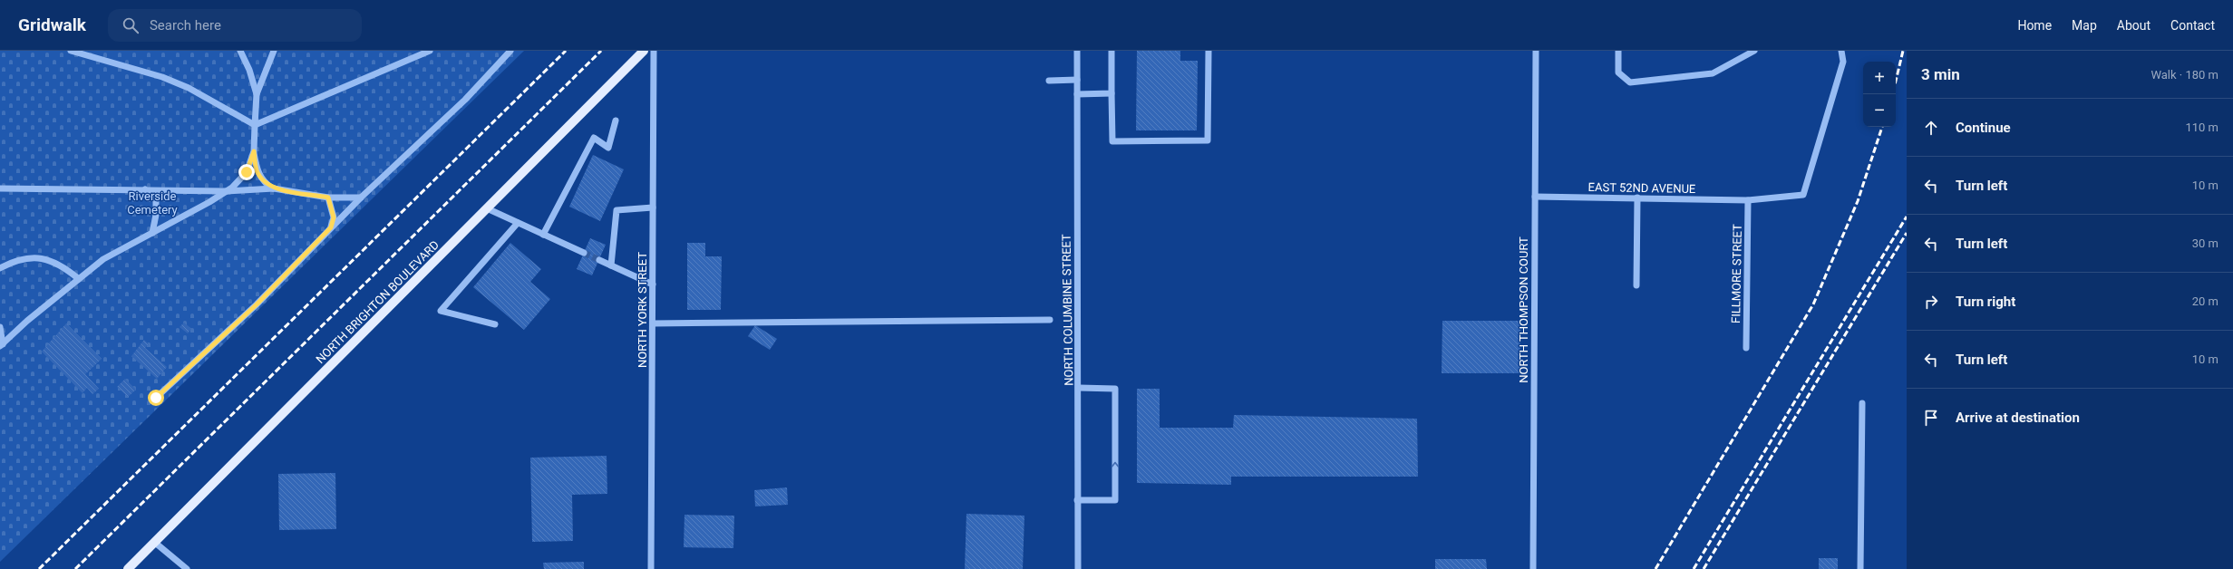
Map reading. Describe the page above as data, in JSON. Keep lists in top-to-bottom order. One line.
{"streets":{"main road":["NORTH BRIGHTON BOULEVARD"],"street":["EAST 52ND AVENUE","FILLMORE STREET","NORTH YORK STREET","NORTH COLUMBINE STREET","NORTH THOMPSON COURT"]},"crossings":[["EAST 52ND AVENUE","FILLMORE STREET"],["EAST 52ND AVENUE","NORTH THOMPSON COURT"]],"parks":["Riverside Cemetery"],"page":{"header":"Gridwalk","search":"Search here","nav":["Home","Map","About","Contact"],"heading":["3 min","Walk · 180 m"],"map_buttons":["+","−"],"list":[["Continue","110 m"],["Turn left","10 m"],["Turn left","30 m"],["Turn right","20 m"],["Turn left","10 m"],"Arrive at destination"]}}
